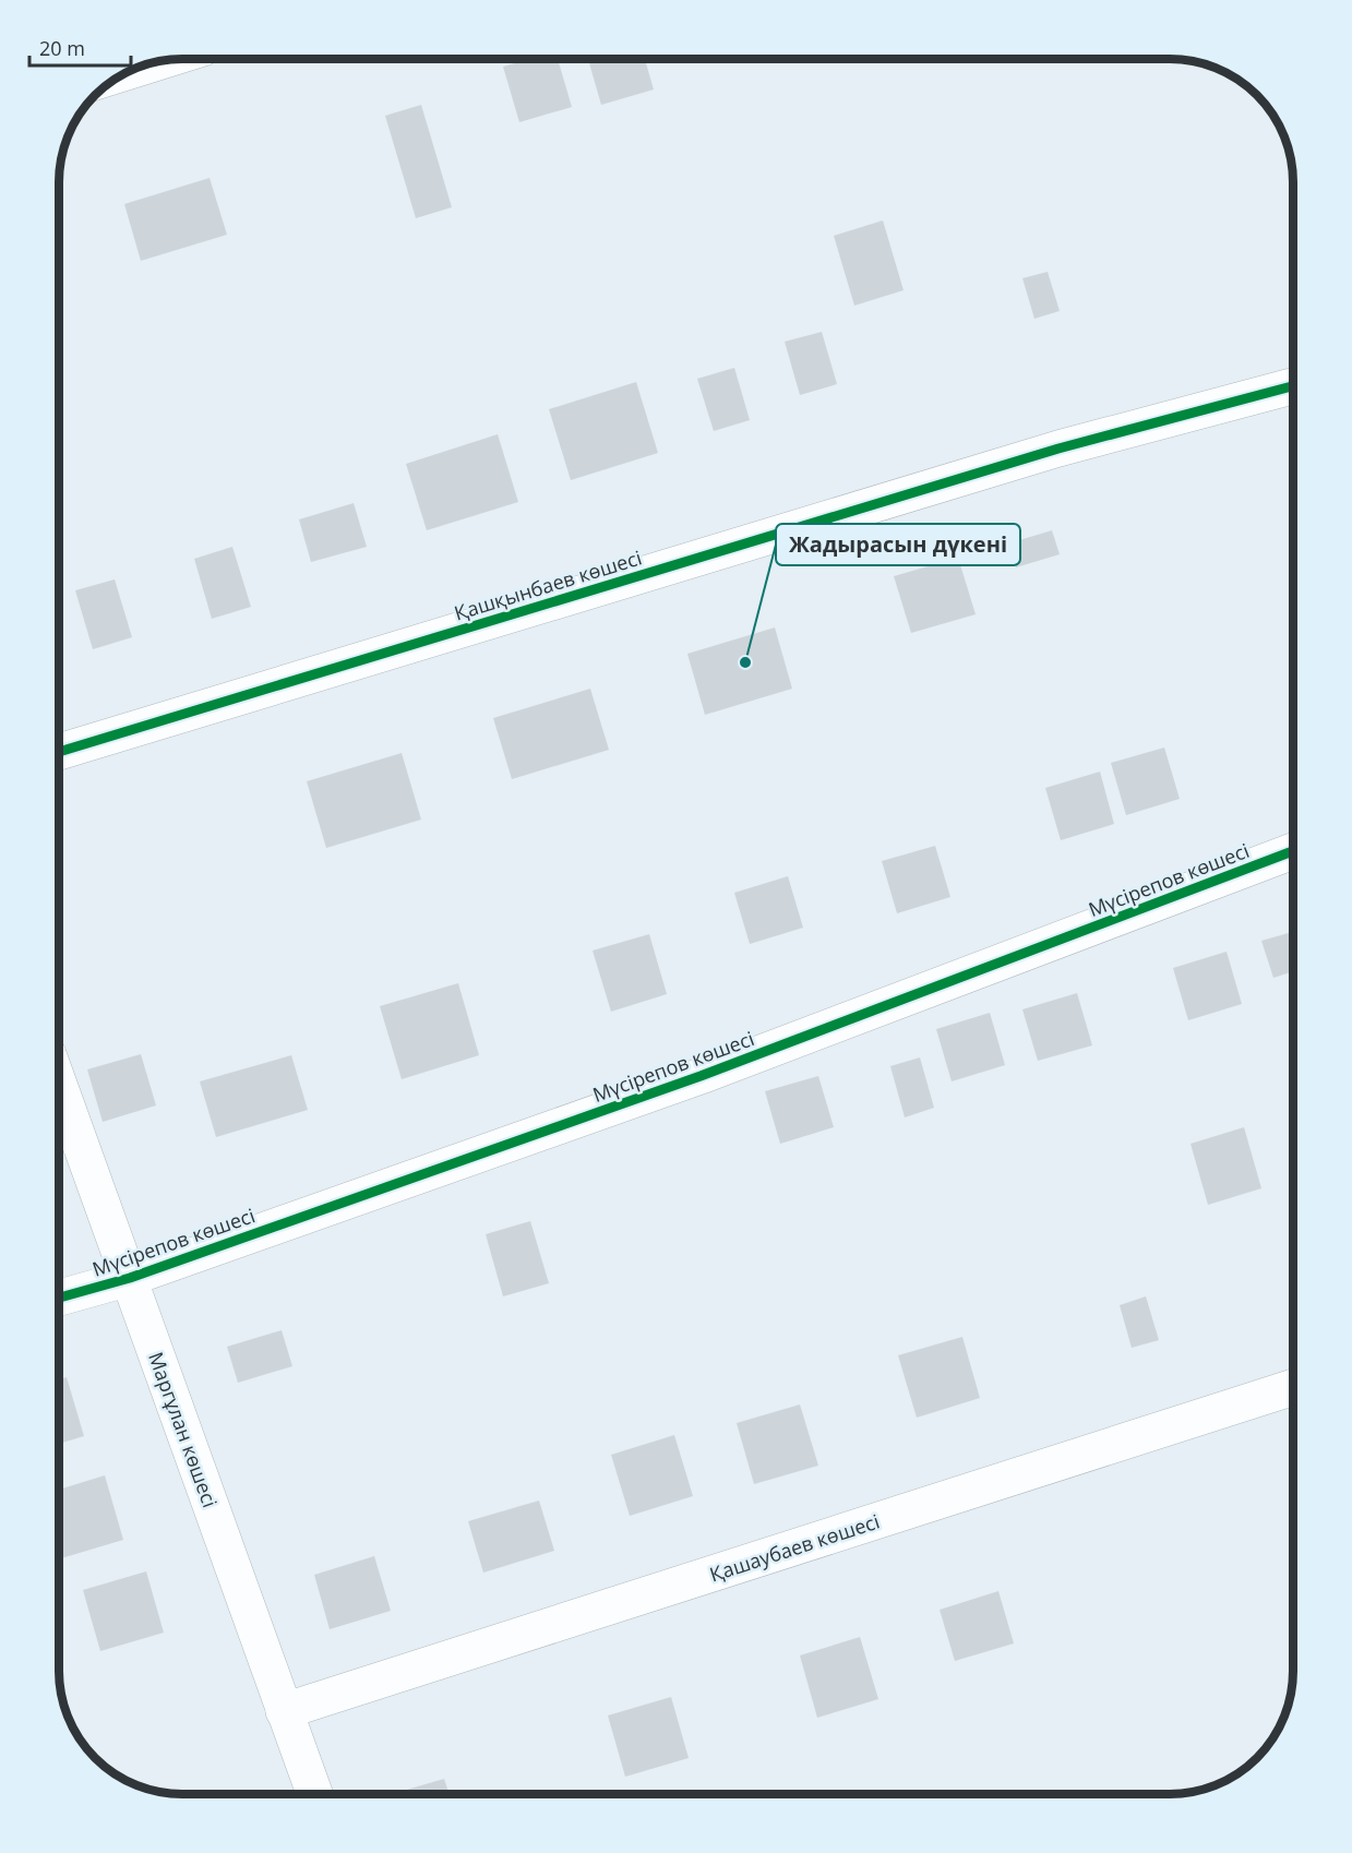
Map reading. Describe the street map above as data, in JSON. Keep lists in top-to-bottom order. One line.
{"streets":{"street":["Қашқынбаев көшесі","Мүсірепов көшесі","Маргұлан көшесі","Қашаубаев көшесі"]},"crossings":[["Мүсірепов көшесі","Маргұлан көшесі"],["Маргұлан көшесі","Қашаубаев көшесі"]],"places":["Жадырасын дүкені"],"scale_bar":"20 m"}
